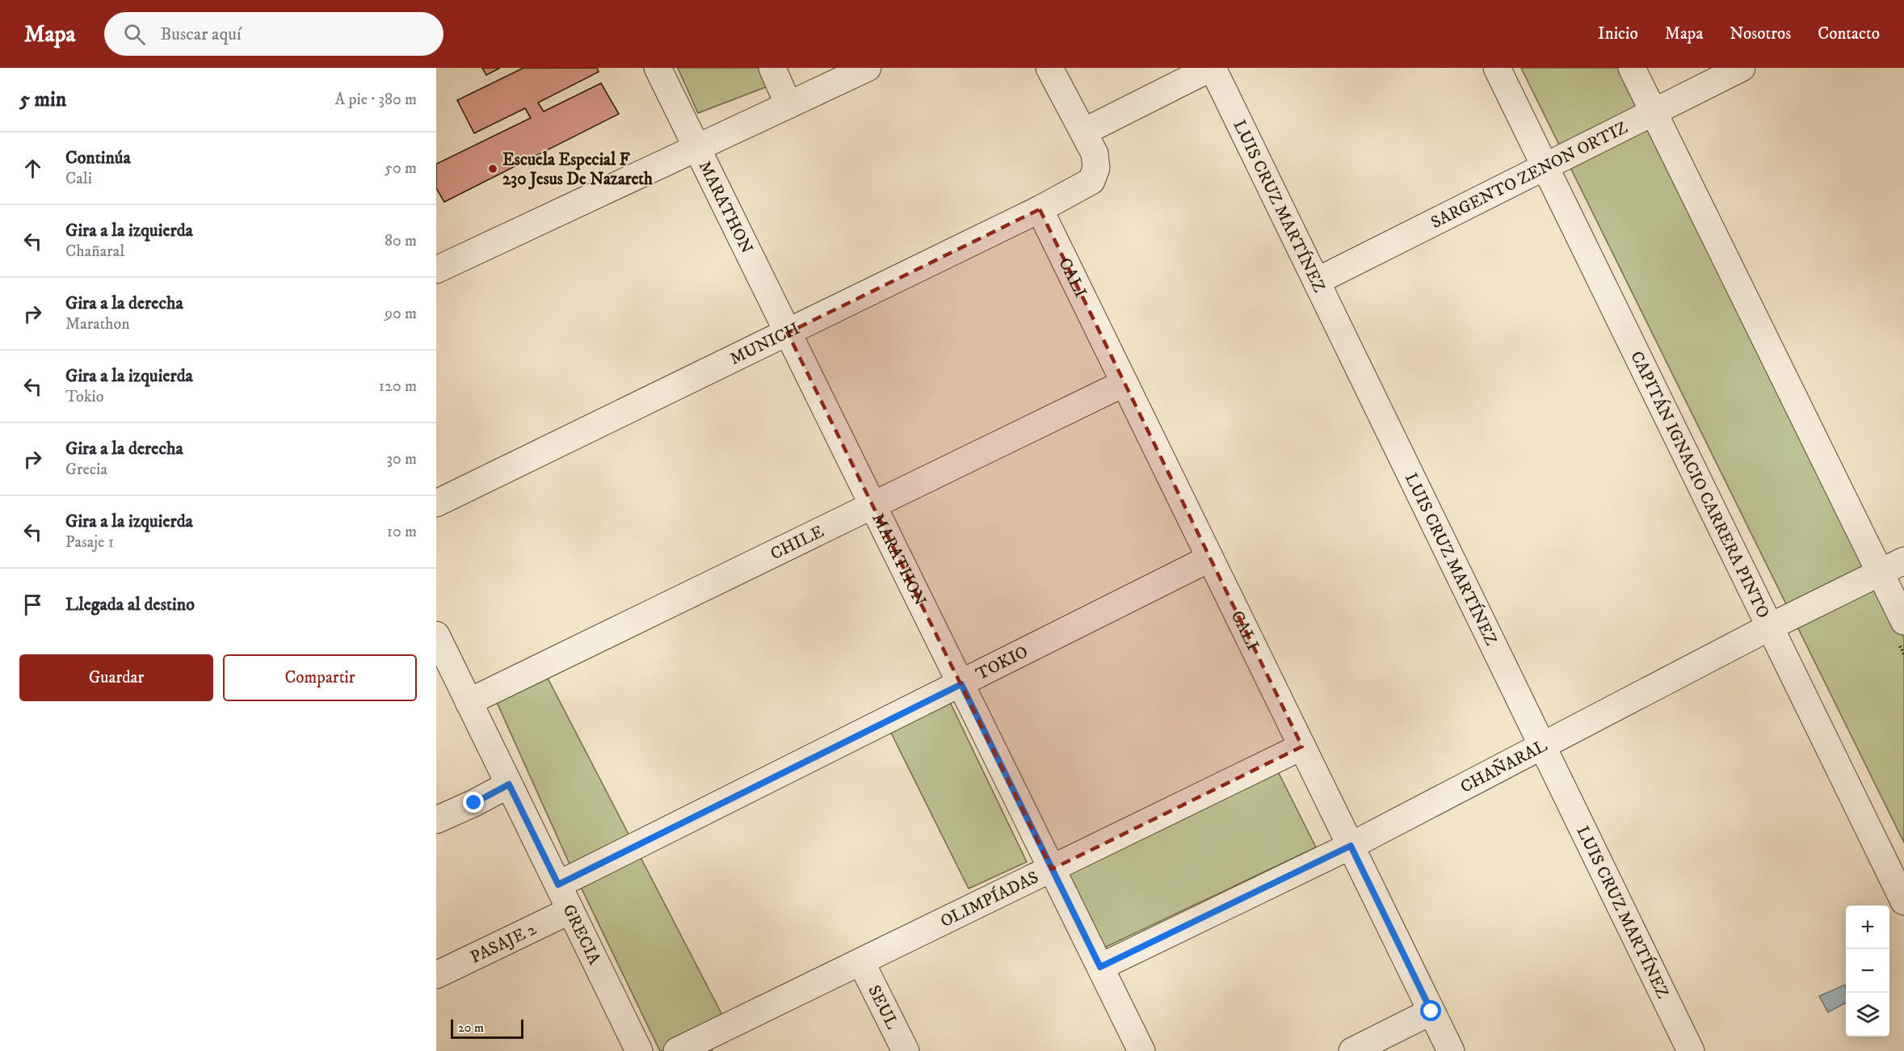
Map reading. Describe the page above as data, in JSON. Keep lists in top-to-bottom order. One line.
{"streets":{"street":["SARGENTO ZENON ORTIZ","LUIS CRUZ MARTÍNEZ","MARATHON","CALI","MUNICH","CAPITÁN IGNACIO CARRERA PINTO","CHILE","TOKIO","CHAÑARAL","OLIMPÍADAS","GRECIA","PASAJE 2","SEUL"]},"crossings":[["SARGENTO ZENON ORTIZ","LUIS CRUZ MARTÍNEZ"],["SARGENTO ZENON ORTIZ","CAPITÁN IGNACIO CARRERA PINTO"],["LUIS CRUZ MARTÍNEZ","CHAÑARAL"],["MARATHON","MUNICH"],["MARATHON","CHILE"],["MARATHON","TOKIO"],["MARATHON","CHAÑARAL"],["MARATHON","OLIMPÍADAS"],["CALI","MUNICH"],["CALI","CHILE"],["CALI","TOKIO"],["CALI","CHAÑARAL"],["CALI","OLIMPÍADAS"],["CAPITÁN IGNACIO CARRERA PINTO","CHAÑARAL"],["CHILE","GRECIA"],["TOKIO","GRECIA"],["OLIMPÍADAS","SEUL"],["GRECIA","PASAJE 2"]],"places":["Escuela Especial F 230 Jesus De Nazareth"],"scale_bar":"20 m","page":{"header":"Mapa","search":"Buscar aquí","nav":["Inicio","Mapa","Nosotros","Contacto"],"heading":["5 min","A pie · 380 m"],"list":[["Continúa","Cali","50 m"],["Gira a la izquierda","Chañaral","80 m"],["Gira a la derecha","Marathon","90 m"],["Gira a la izquierda","Tokio","120 m"],["Gira a la derecha","Grecia","30 m"],["Gira a la izquierda","Pasaje 1","10 m"],"Llegada al destino"],"buttons":["Guardar","Compartir"],"map_buttons":["+","−"],"scale":"20 m"}}
